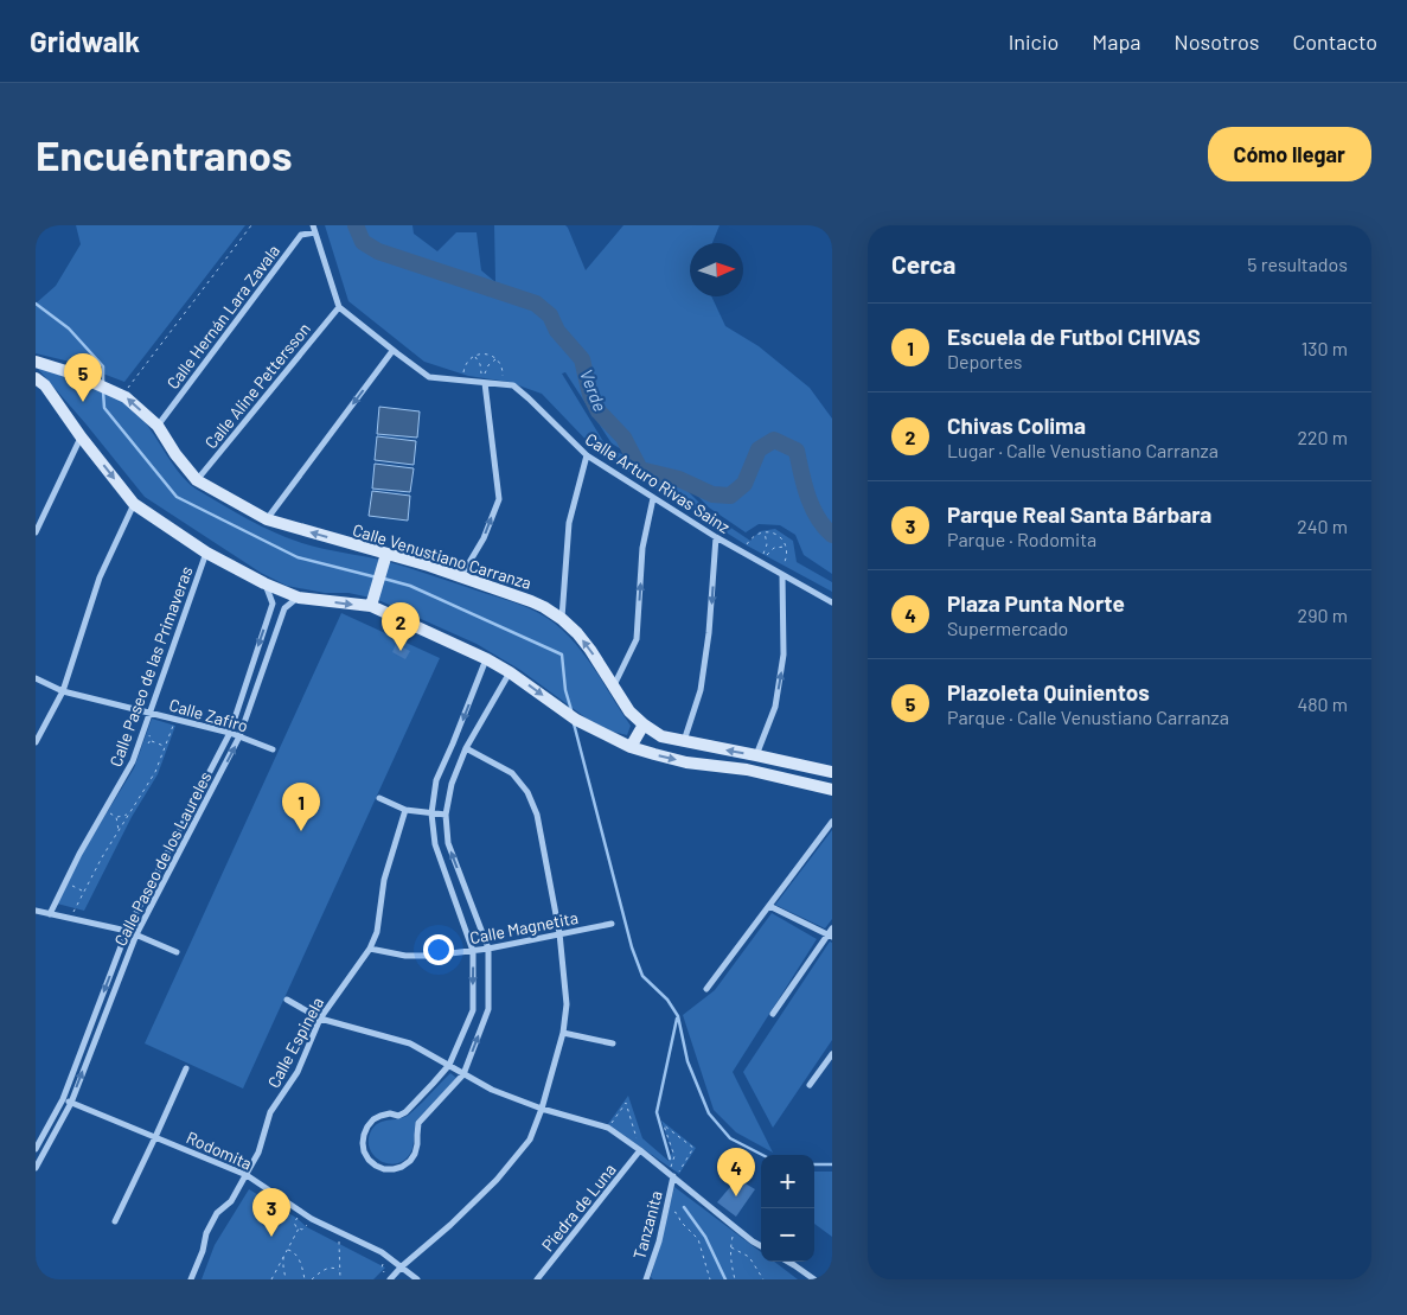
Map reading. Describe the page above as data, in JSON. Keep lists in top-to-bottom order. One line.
{"streets":{"street":["Calle Hernán Lara Zavala","Calle Aline Pettersson","Calle Arturo Rivas Sainz","Calle Venustiano Carranza","Calle Paseo de las Primaveras","Calle Zafiro","Calle Paseo de los Laureles","Calle Magnetita","Calle Espinela","Rodomita","Piedra de Luna","Tanzanita"]},"crossings":[["Calle Hernán Lara Zavala","Calle Venustiano Carranza"],["Calle Aline Pettersson","Calle Arturo Rivas Sainz"],["Calle Aline Pettersson","Calle Venustiano Carranza"],["Calle Paseo de las Primaveras","Calle Zafiro"],["Calle Zafiro","Calle Paseo de los Laureles"],["Calle Paseo de los Laureles","Rodomita"],["Calle Magnetita","Calle Espinela"],["Calle Espinela","Rodomita"]],"water":["Verde"],"north":"right","page":{"header":"Gridwalk","nav":["Inicio","Mapa","Nosotros","Contacto"],"buttons":"Cómo llegar","title":"Encuéntranos","heading":["Cerca","5 resultados"],"list":[{"mark":"1","name":"Escuela de Futbol CHIVAS","note":"Deportes","value":"130 m"},{"mark":"2","name":"Chivas Colima","note":"Lugar · Calle Venustiano Carranza","value":"220 m"},{"mark":"3","name":"Parque Real Santa Bárbara","note":"Parque · Rodomita","value":"240 m"},{"mark":"4","name":"Plaza Punta Norte","note":"Supermercado","value":"290 m"},{"mark":"5","name":"Plazoleta Quinientos","note":"Parque · Calle Venustiano Carranza","value":"480 m"}],"pins":["5","2","1","4","3"],"map_buttons":["+","−"]}}
